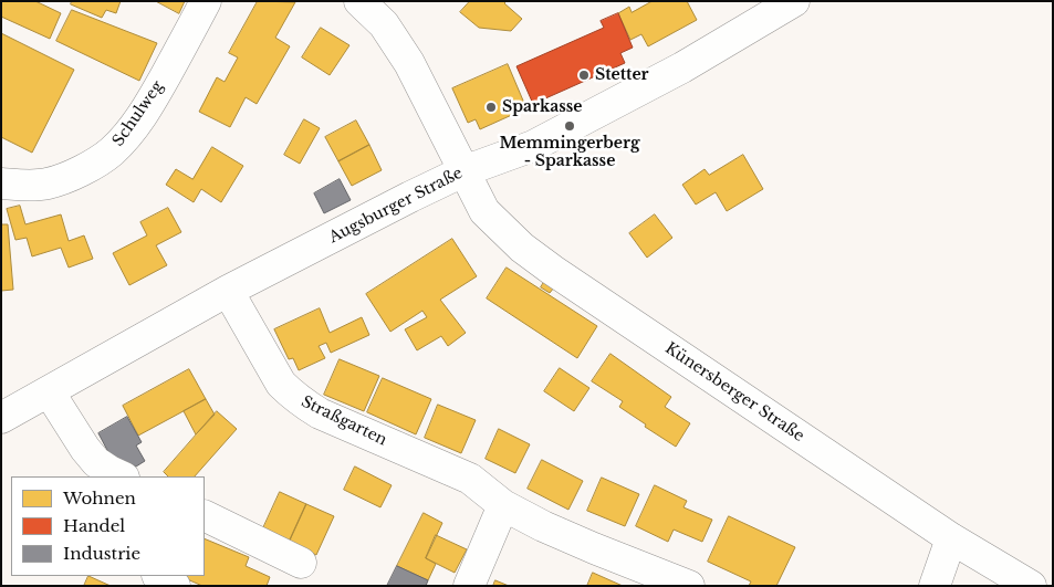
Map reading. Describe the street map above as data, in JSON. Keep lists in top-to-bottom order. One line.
{"streets":{"street":["Schulweg","Augsburger Straße","Künersberger Straße","Straßgarten"]},"crossings":[["Augsburger Straße","Künersberger Straße"],["Augsburger Straße","Straßgarten"]],"places":["Stetter","Sparkasse","Memmingerberg - Sparkasse"],"legend":["Wohnen","Handel","Industrie"]}
